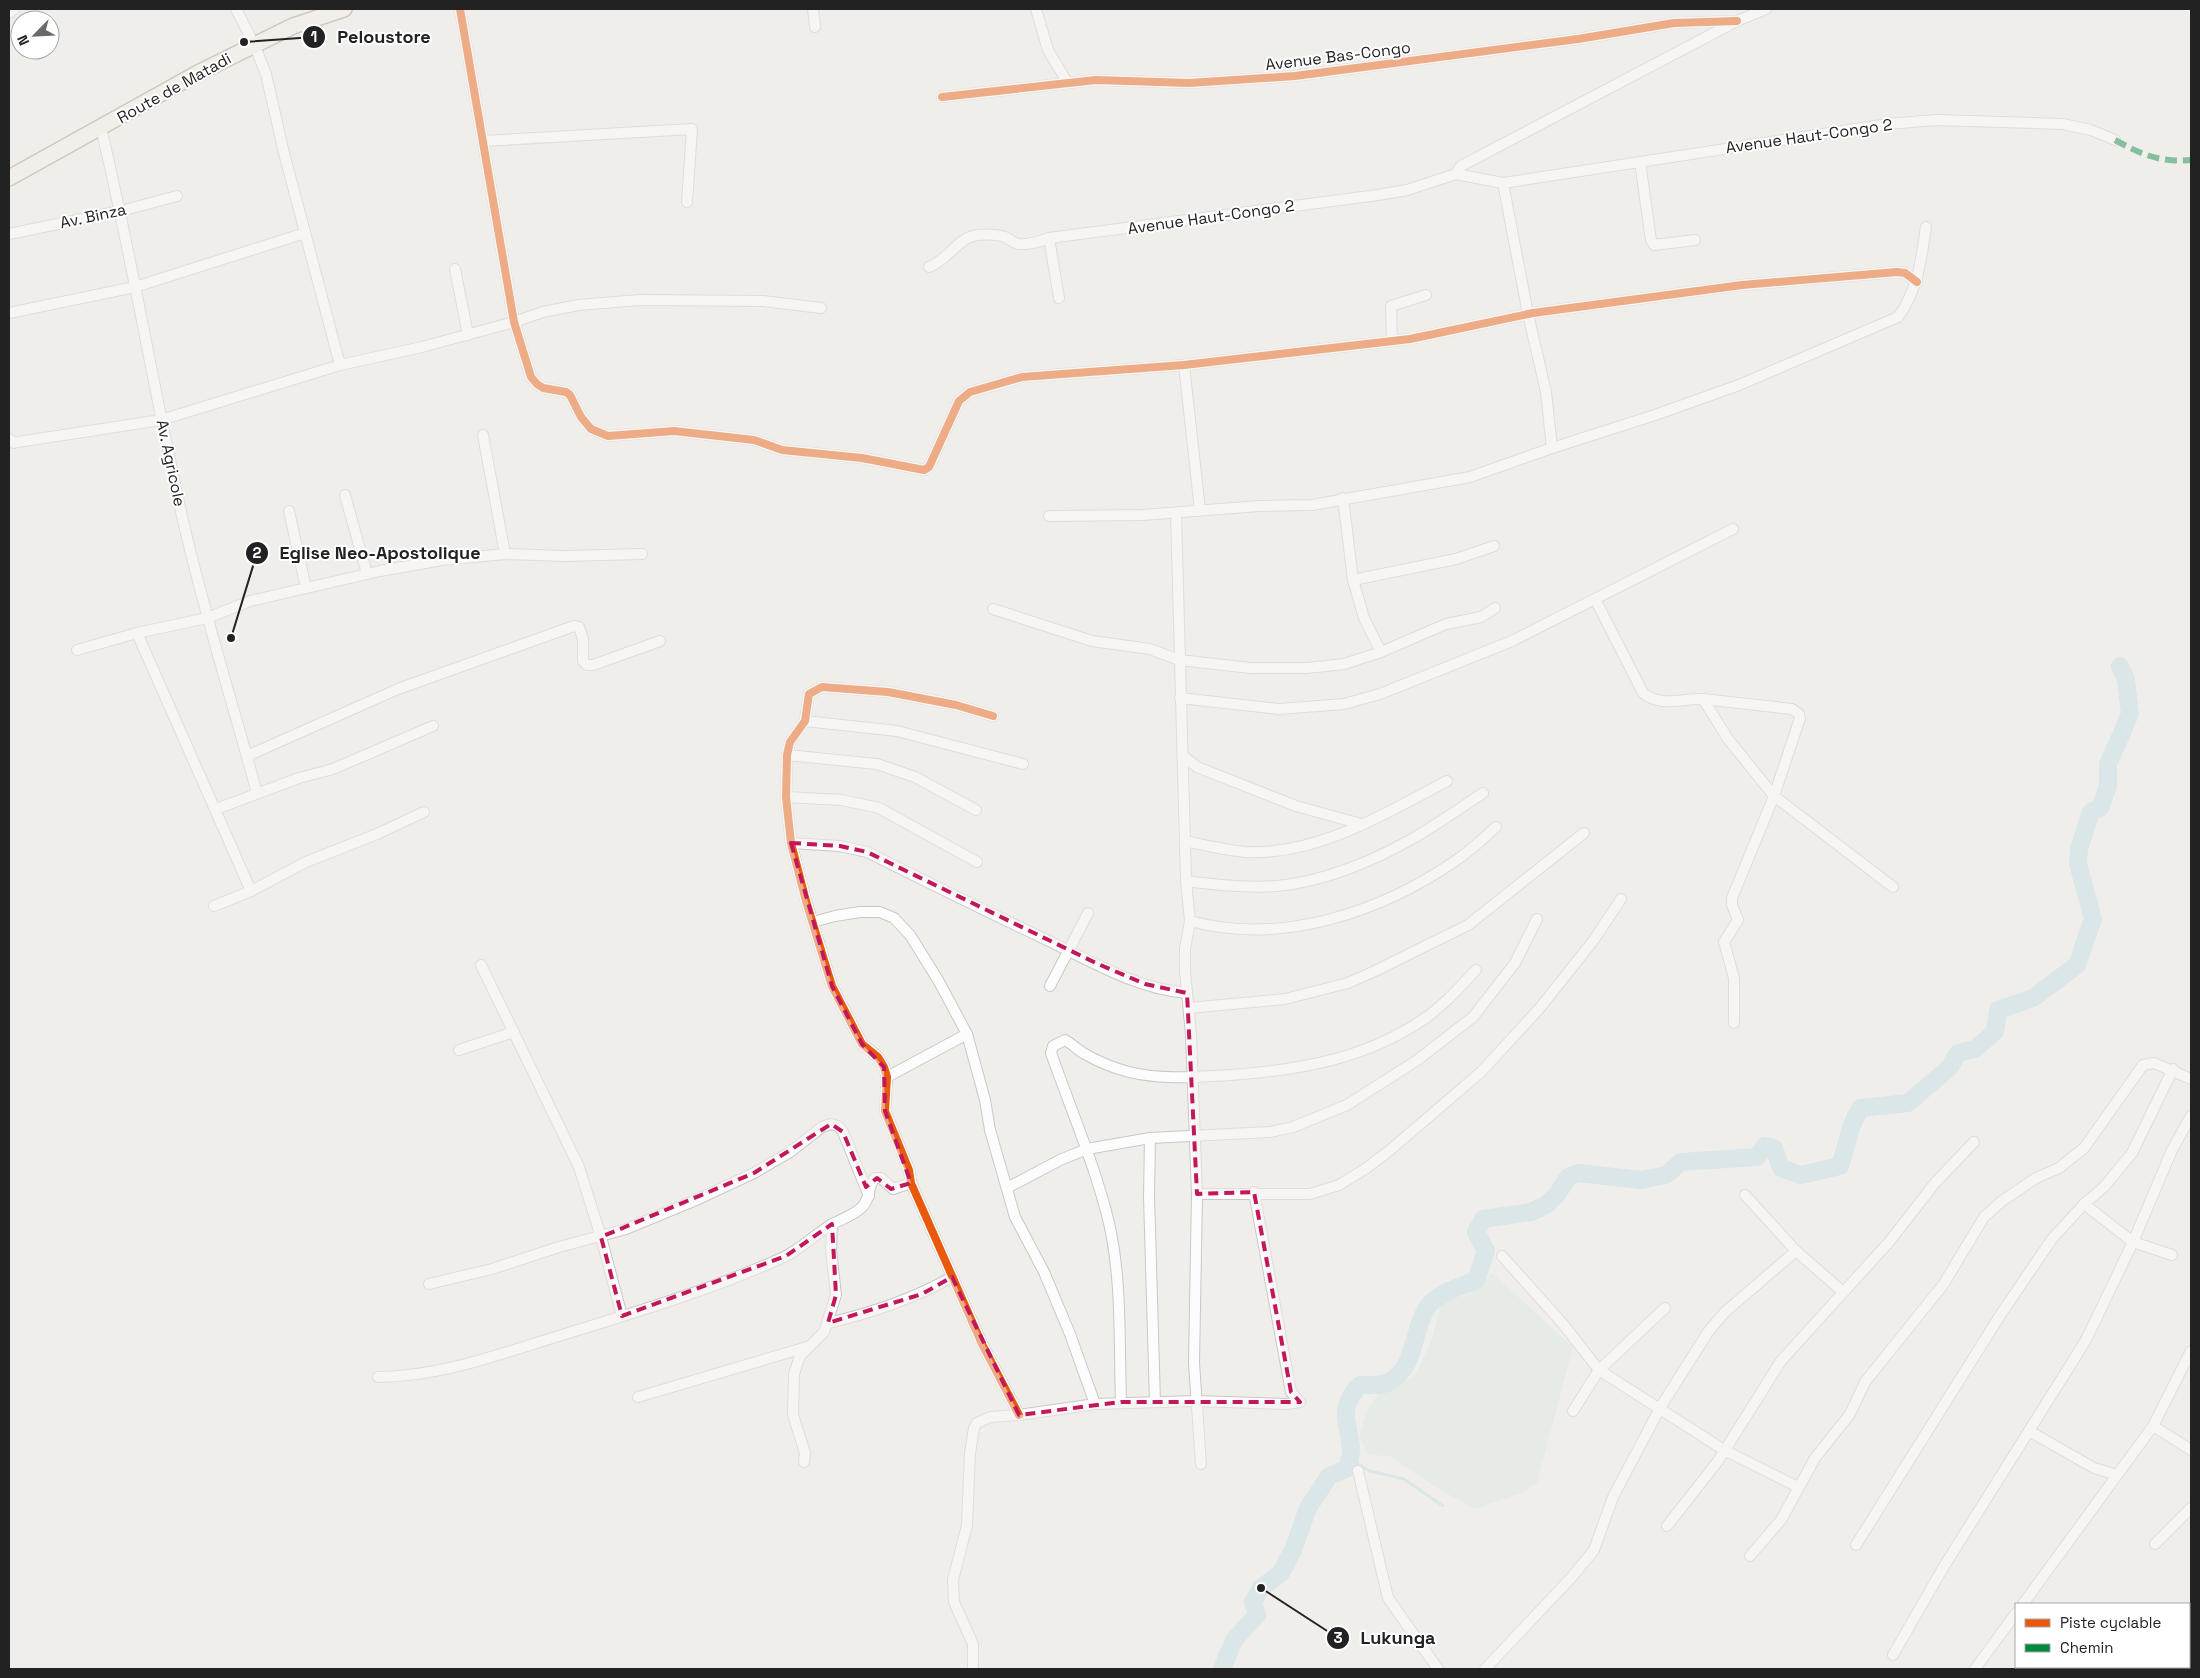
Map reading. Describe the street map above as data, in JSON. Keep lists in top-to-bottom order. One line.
{"streets":{"main road":["Route de Matadi"],"street":["Avenue Bas-Congo","Avenue Haut-Congo 2","Av. Binza","Av. Agricole"]},"crossings":[["Route de Matadi","Av. Agricole"],["Av. Binza","Av. Agricole"]],"places":["Peloustore","Eglise Neo-Apostolique","Lukunga"],"legend":["Piste cyclable","Chemin"],"north":"bottom left"}
